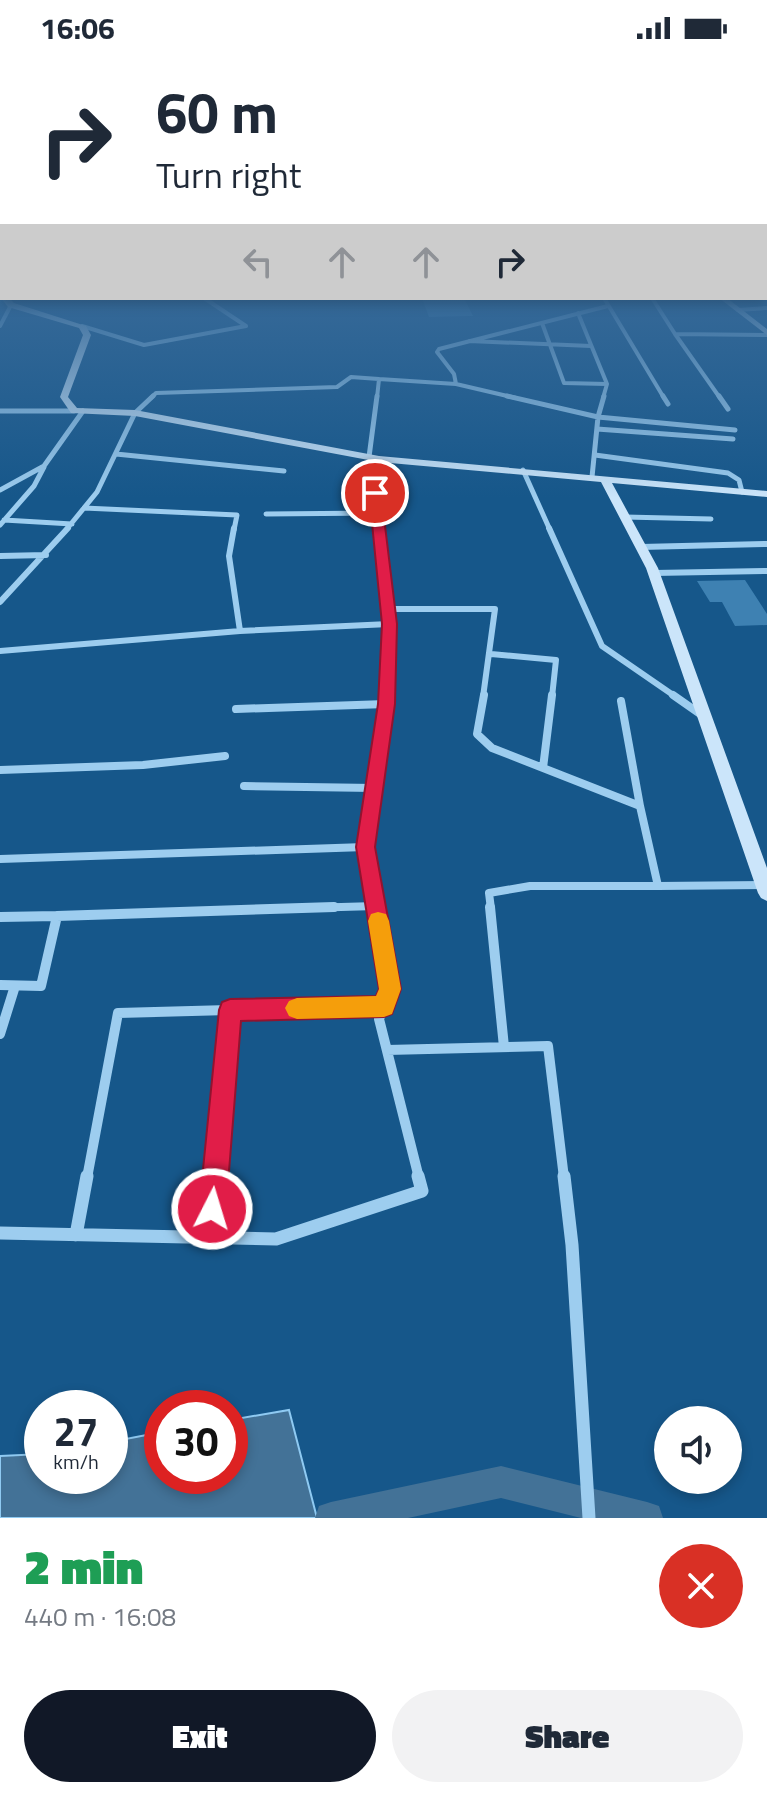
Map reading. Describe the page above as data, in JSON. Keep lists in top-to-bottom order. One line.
{"page":{"status":"16:06","turn":["60 m","Turn right"],"speed":"27 km/h","limit":"30","heading":["2 min","440 m · 16:08"],"buttons":["Exit","Share"]}}
